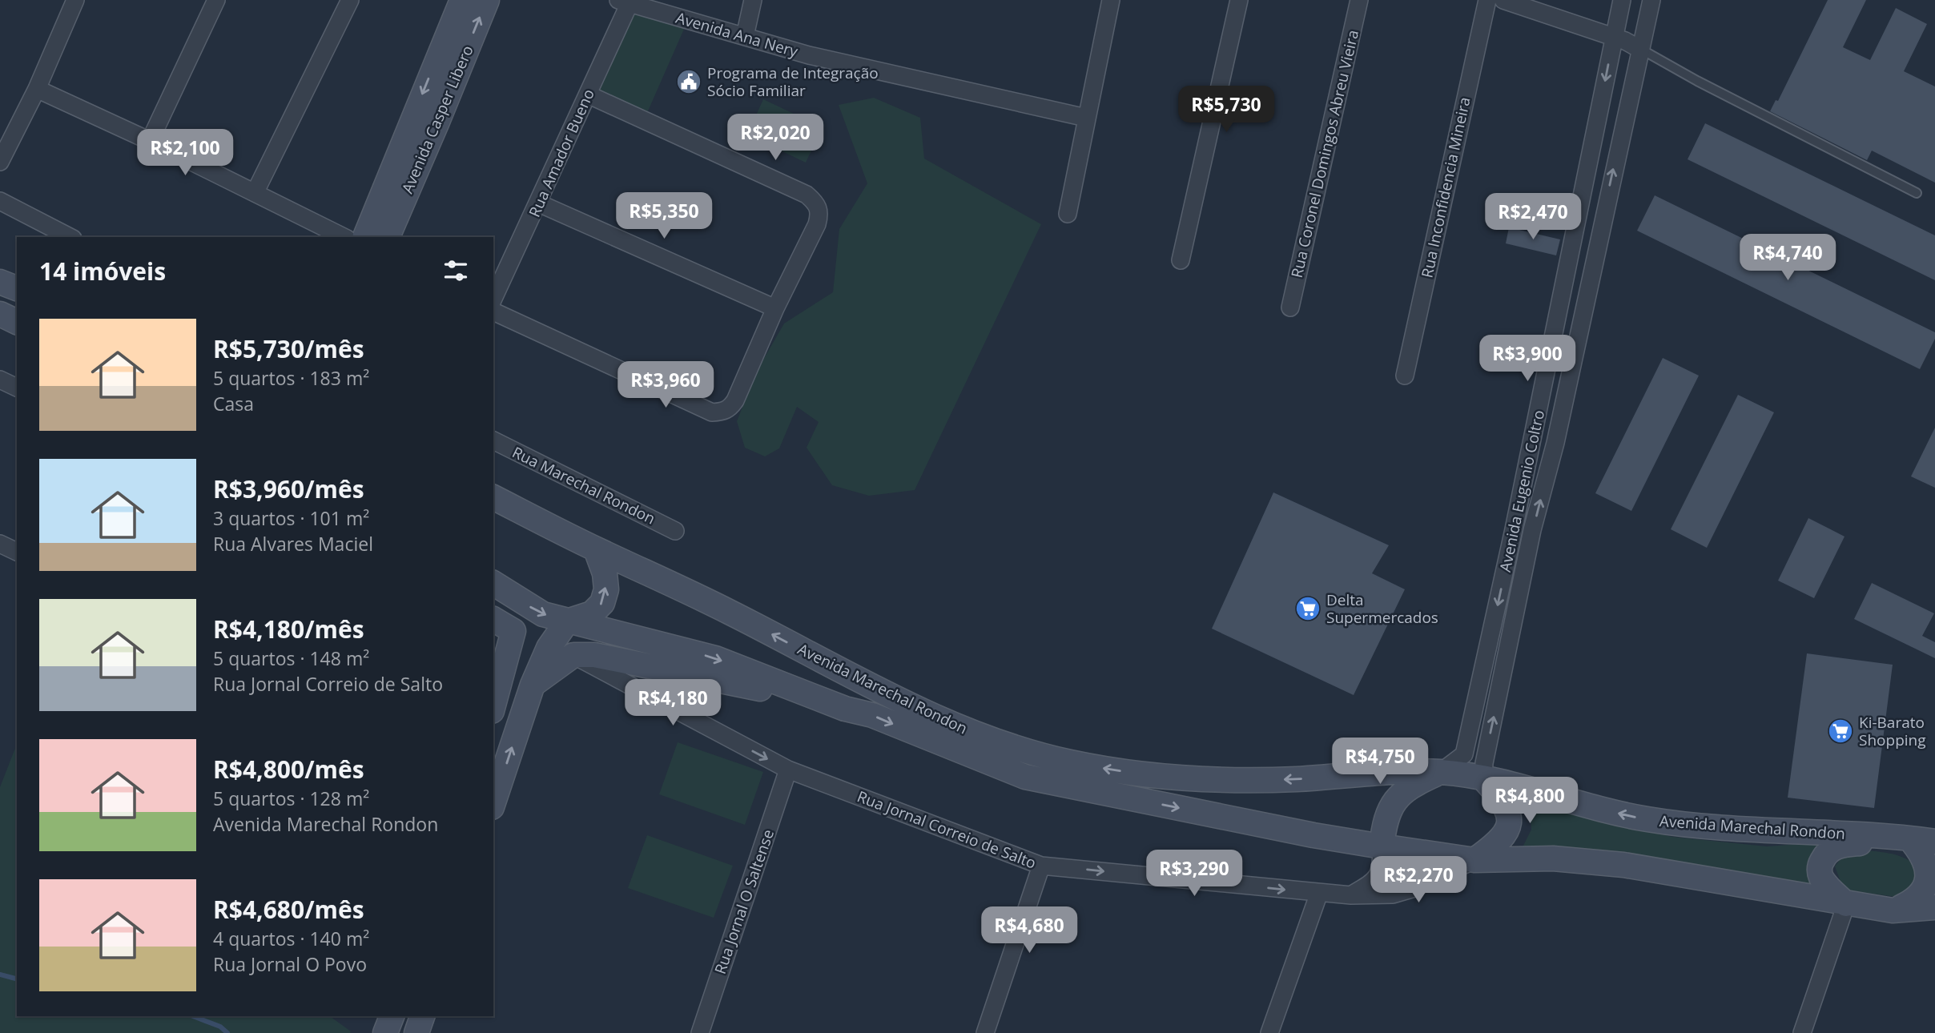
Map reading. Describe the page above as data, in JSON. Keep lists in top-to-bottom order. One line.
{"streets":{"main road":["Avenida Casper Libero","Avenida Marechal Rondon"],"street":["Avenida Ana Nery","Rua Amador Bueno","Rua Coronel Domingos Abreu Vieira","Rua Inconfidencia Mineira","Rua Marechal Rondon","Avenida Eugenio Coltro","Rua Jornal Correio de Salto","Rua Jornal O Saltense"]},"crossings":[["Avenida Ana Nery","Rua Amador Bueno"],["Avenida Eugenio Coltro","Avenida Marechal Rondon"],["Avenida Eugenio Coltro","Rua Jornal Correio de Salto"],["Avenida Marechal Rondon","Rua Jornal Correio de Salto"],["Rua Jornal Correio de Salto","Rua Jornal O Saltense"]],"one_way":["Rua Jornal Correio de Salto"],"places":{"public building":["Programa de Integração Sócio Familiar"],"supermarket":["Delta Supermercados","Ki-Barato Shopping"]},"page":{"price":["R$5,730","R$2,020","R$2,100","R$5,350","R$2,470","R$4,740","R$3,900","R$3,960","R$4,180","R$4,750","R$4,800","R$3,290","R$2,270","R$4,680"],"heading":"14 imóveis","list":[{"name":"R$5,730/mês","note":"5 quartos · 183 m² · Casa"},{"name":"R$3,960/mês","note":"3 quartos · 101 m² · Rua Alvares Maciel"},{"name":"R$4,180/mês","note":"5 quartos · 148 m² · Rua Jornal Correio de Salto"},{"name":"R$4,800/mês","note":"5 quartos · 128 m² · Avenida Marechal Rondon"},{"name":"R$4,680/mês","note":"4 quartos · 140 m² · Rua Jornal O Povo"}]}}
